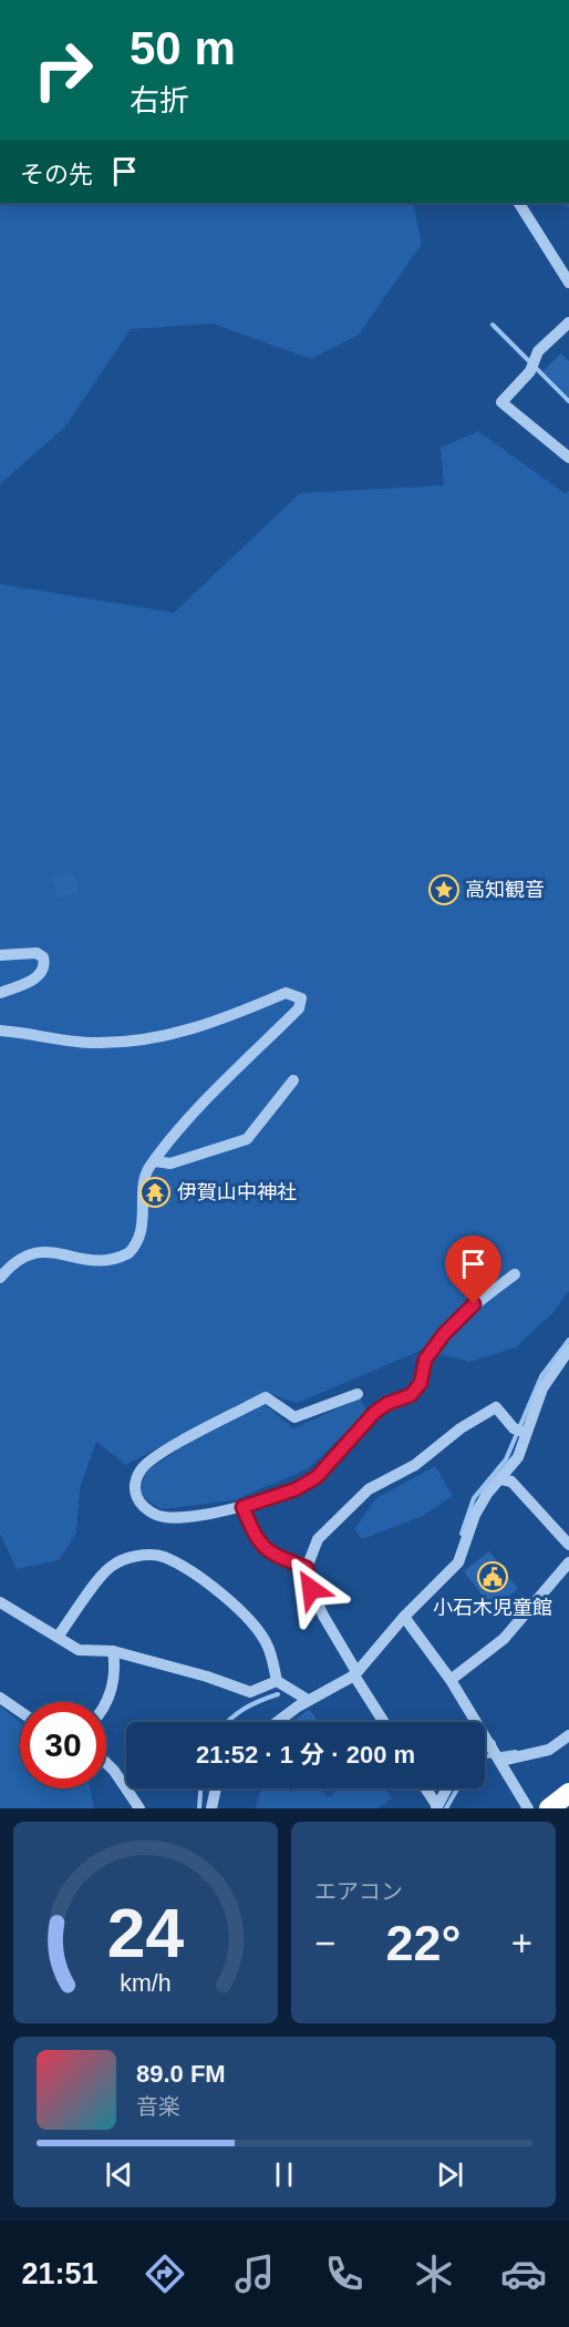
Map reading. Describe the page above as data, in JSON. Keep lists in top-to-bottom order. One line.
{"places":{"place":["高知観音"],"temple":["伊賀山中神社"],"public building":["小石木児童館"]},"page":{"turn":["50 m","右折"],"then":"その先","limit":"30","trip":"21:52 · 1 分 · 200 m","tile":"エアコン","heat":["−","22°","+"],"song":["89.0 FM","音楽"],"tabs":"21:51","gauge":["24","km/h"]}}
